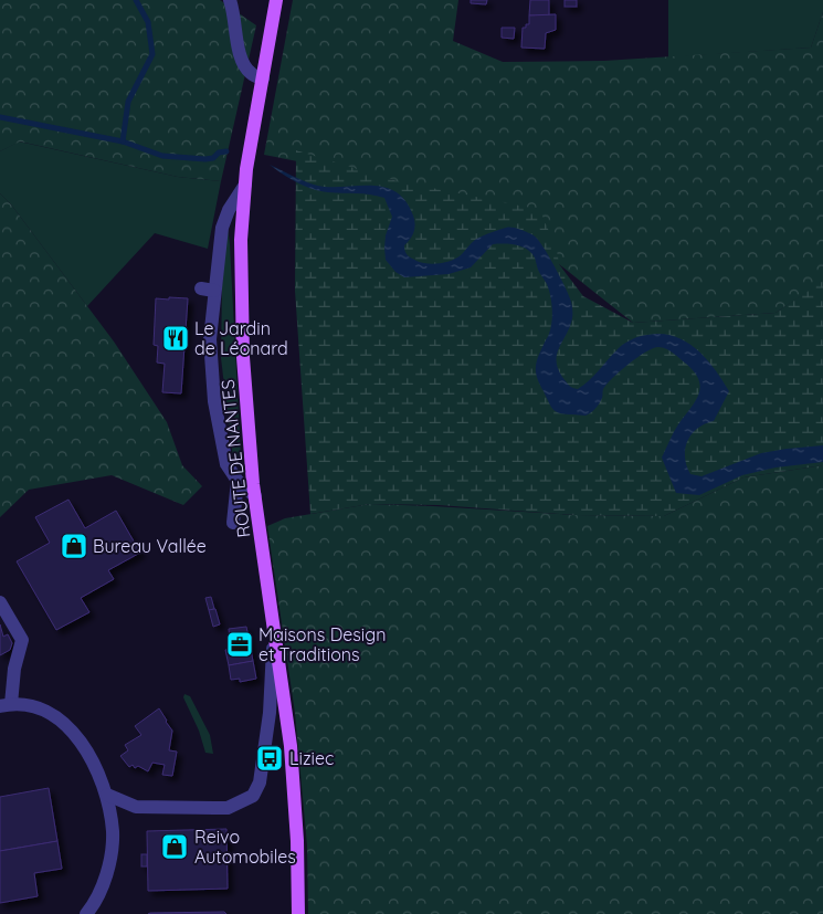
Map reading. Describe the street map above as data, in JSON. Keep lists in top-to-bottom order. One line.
{"streets":{"main road":["ROUTE DE NANTES"]},"places":{"restaurant":["Le Jardin de Léonard"],"shop":["Bureau Vallée","Reivo Automobiles"],"office":["Maisons Design et Traditions"],"bus stop":["Liziec"]}}
